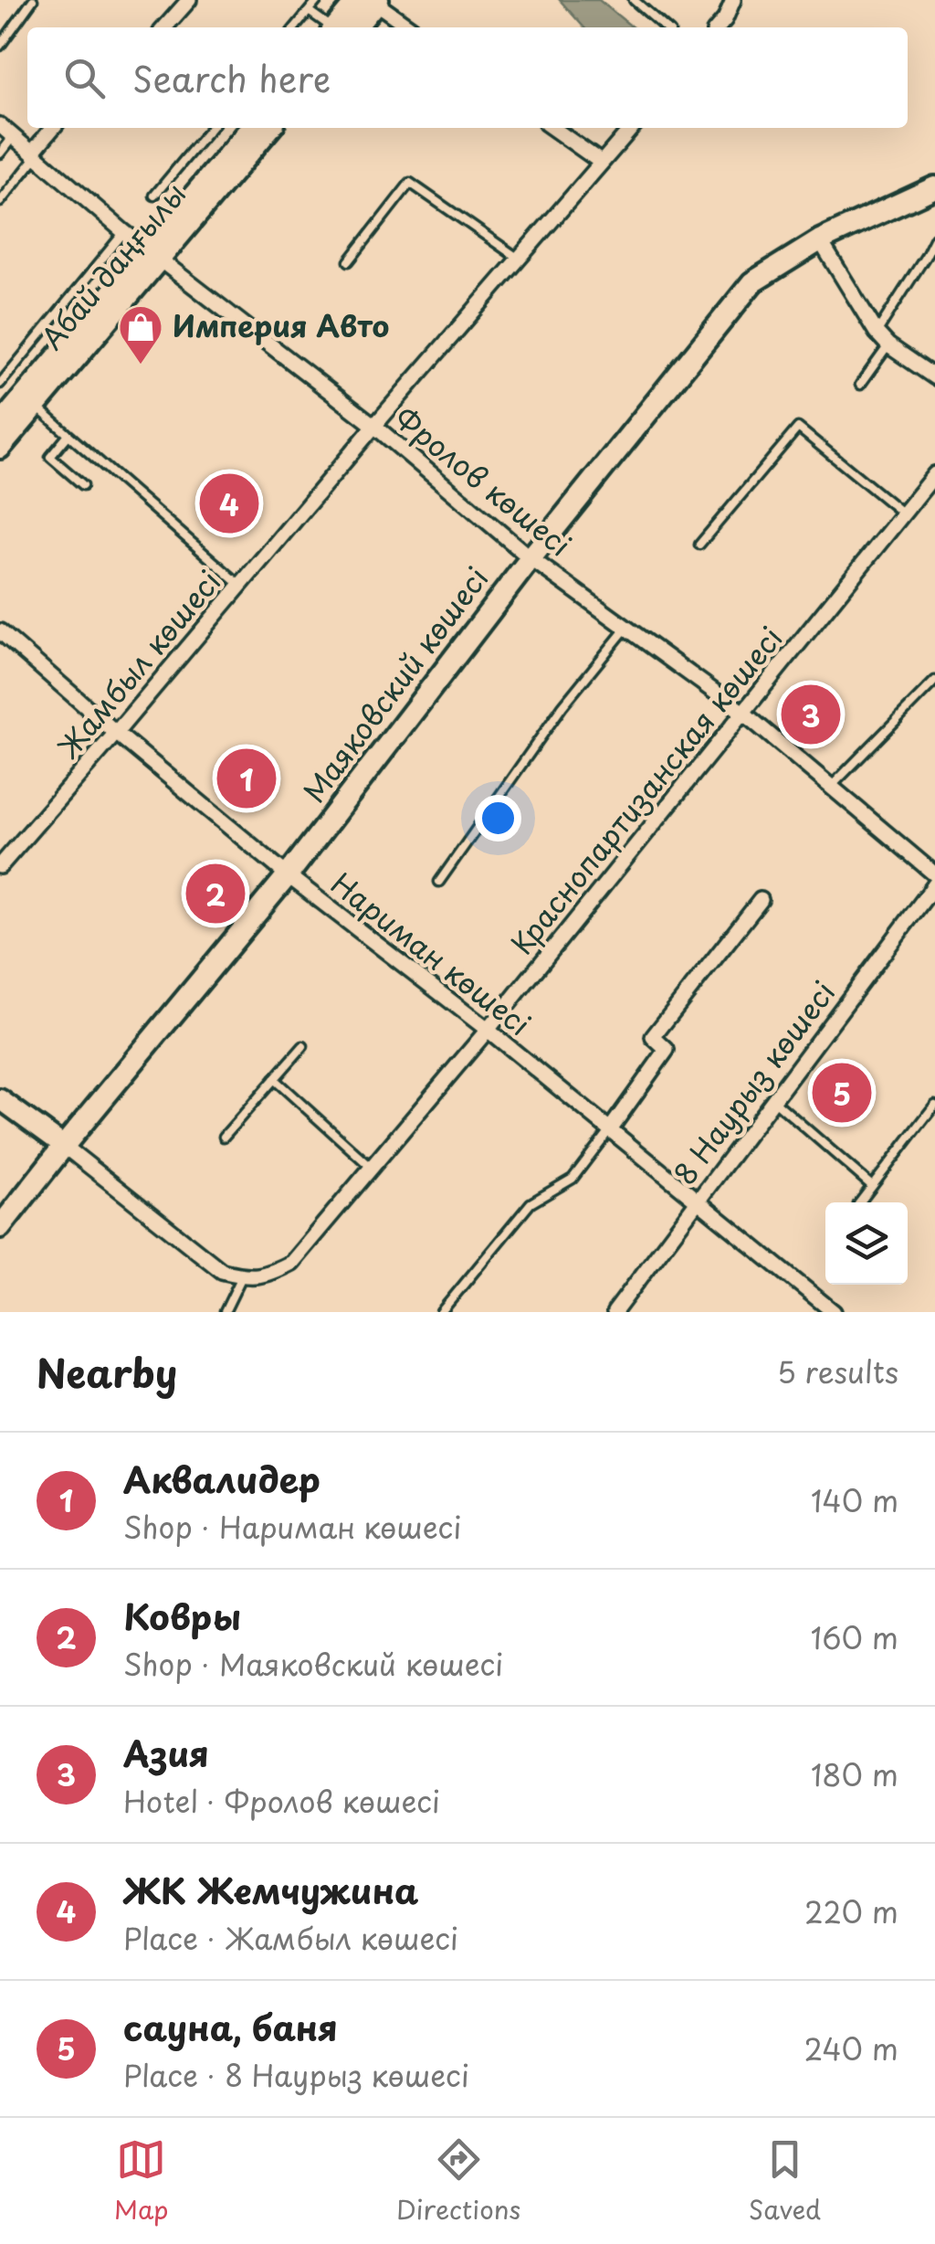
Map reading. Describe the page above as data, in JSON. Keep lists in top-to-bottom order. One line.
{"streets":{"main road":["Абай даңғылы","Маяковский көшесі"],"street":["Фролов көшесі","Жамбыл көшесі","Краснопартизанская көшесі","Нариман көшесі","8 Наурыз көшесі"]},"crossings":[["Абай даңғылы","Фролов көшесі"],["Фролов көшесі","Жамбыл көшесі"],["Фролов көшесі","Маяковский көшесі"],["Фролов көшесі","Краснопартизанская көшесі"],["Жамбыл көшесі","Нариман көшесі"],["Маяковский көшесі","Нариман көшесі"],["Краснопартизанская көшесі","Нариман көшесі"],["Нариман көшесі","8 Наурыз көшесі"]],"places":{"shop":["Империя Авто"]},"page":{"search":"Search here","pins":["4","3","1","2","5"],"heading":["Nearby","5 results"],"list":[{"mark":"1","name":"Аквалидер","note":"Shop · Нариман көшесі","value":"140 m"},{"mark":"2","name":"Ковры","note":"Shop · Маяковский көшесі","value":"160 m"},{"mark":"3","name":"Азия","note":"Hotel · Фролов көшесі","value":"180 m"},{"mark":"4","name":"ЖК Жемчужина","note":"Place · Жамбыл көшесі","value":"220 m"},{"mark":"5","name":"сауна, баня","note":"Place · 8 Наурыз көшесі","value":"240 m"}],"nav":["Map","Directions","Saved"]}}
